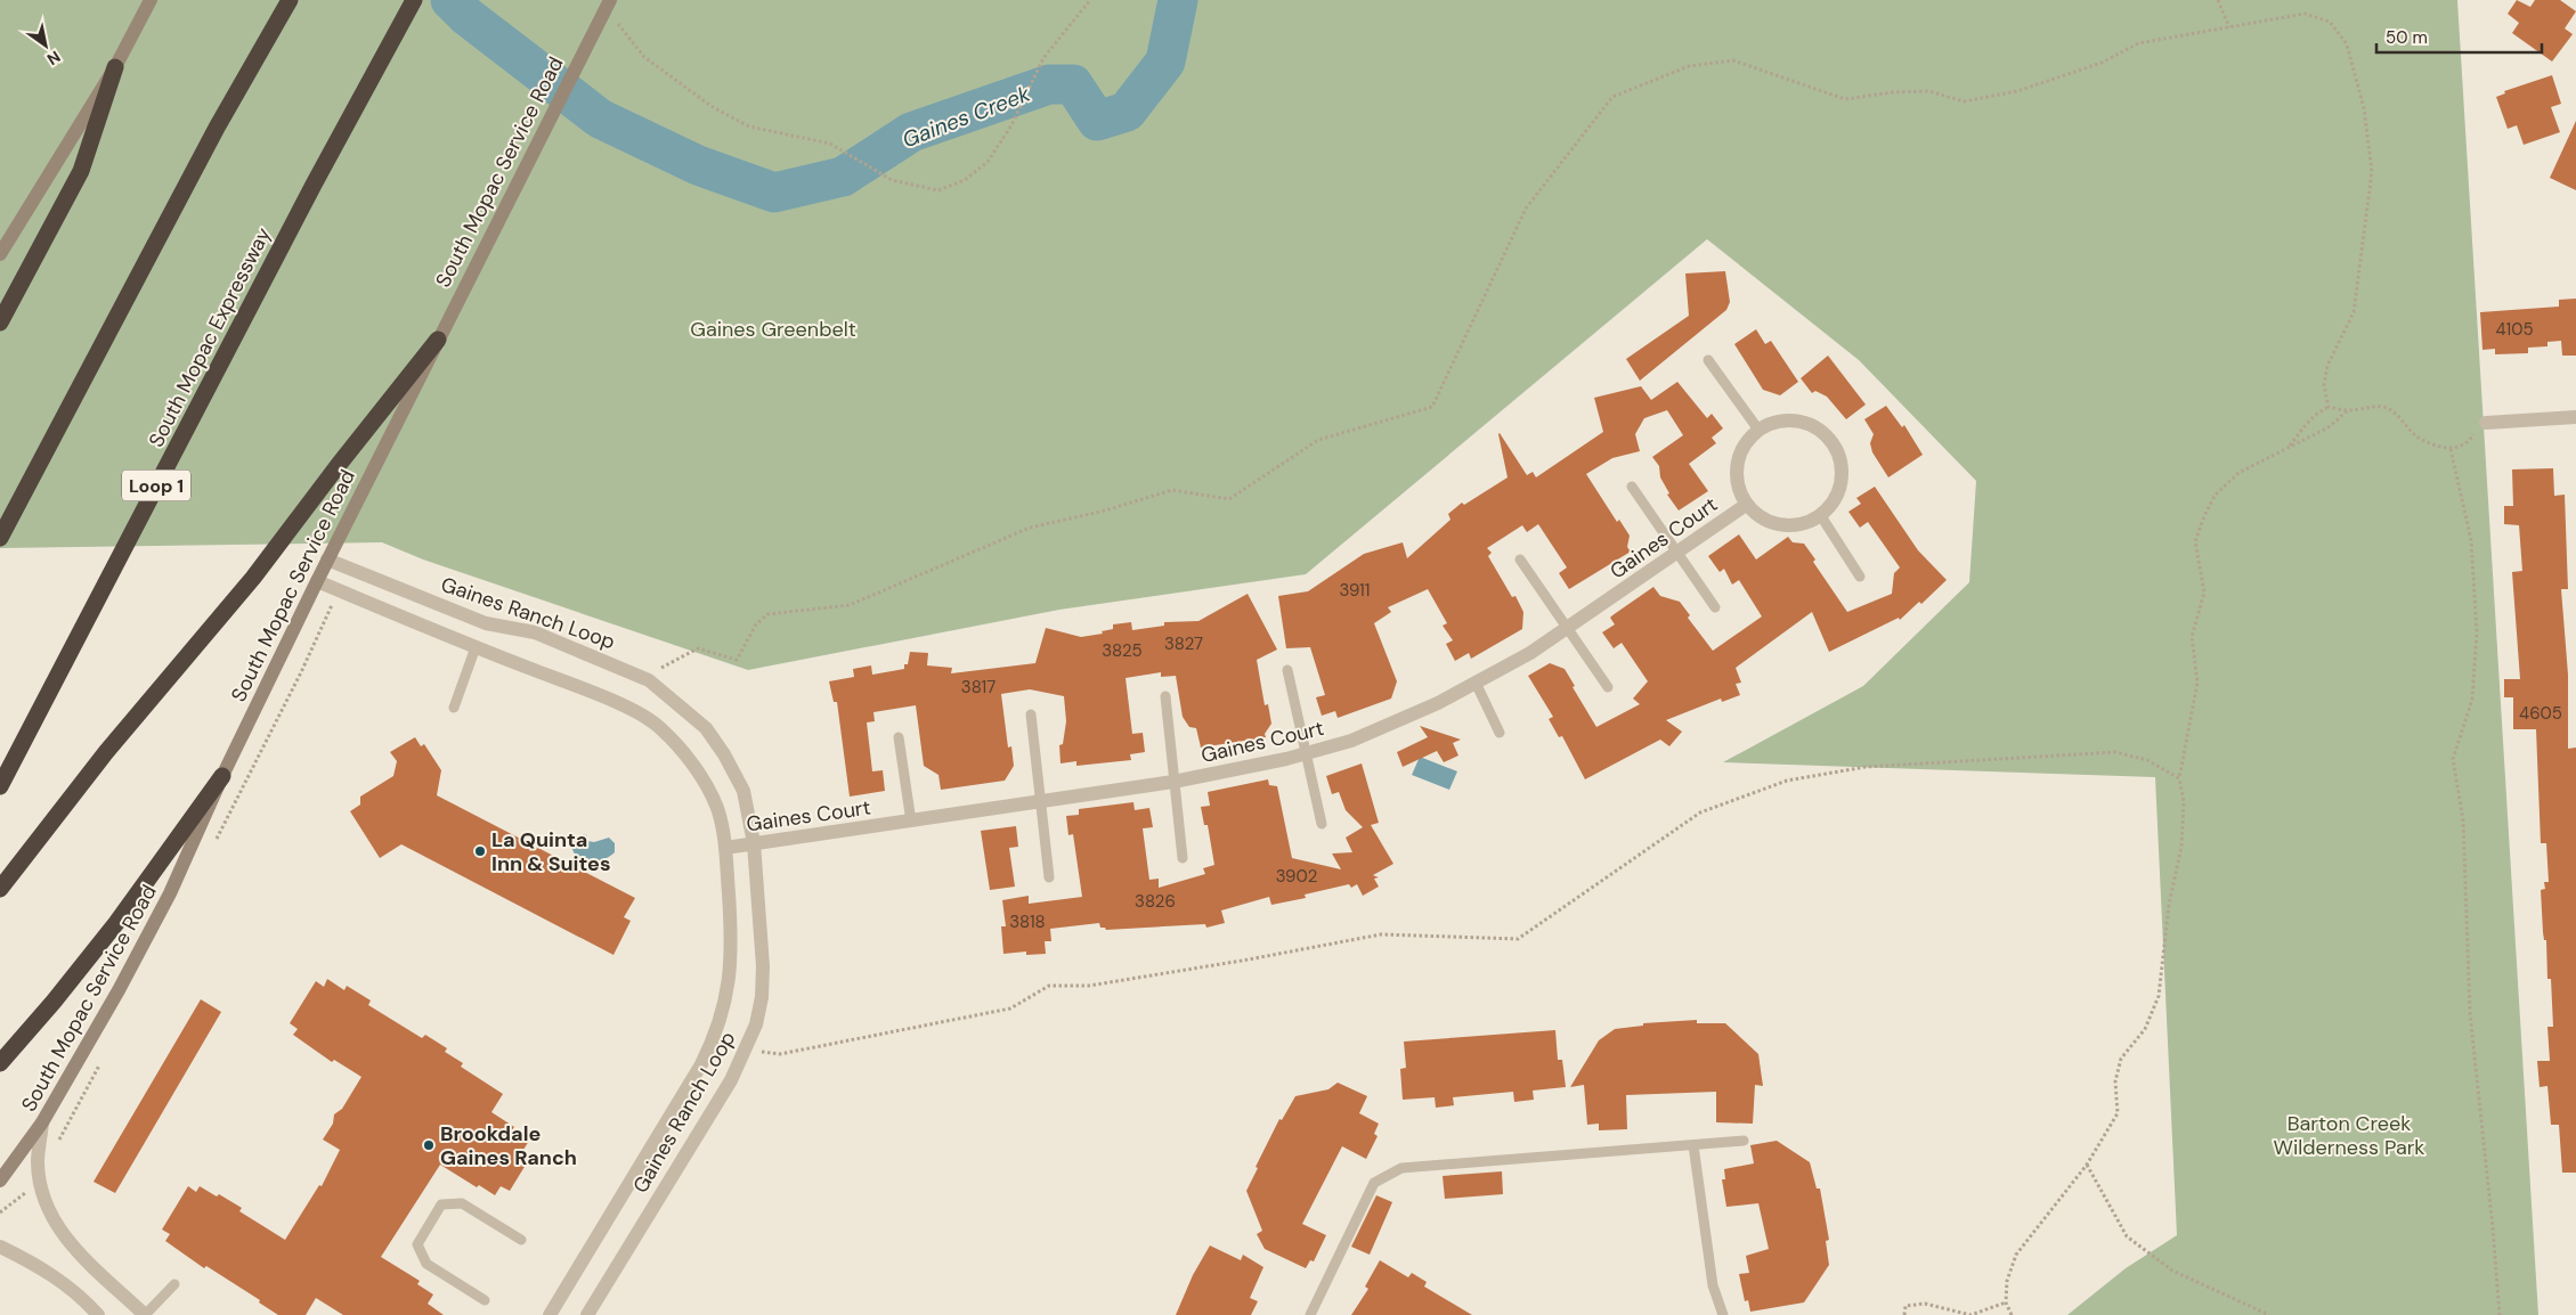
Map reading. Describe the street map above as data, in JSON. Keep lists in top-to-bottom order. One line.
{"streets":{"highway":["South Mopac Expressway","Loop 1"],"main road":["South Mopac Service Road"],"street":["Gaines Court","Gaines Ranch Loop"]},"crossings":[["South Mopac Service Road","Gaines Ranch Loop"],["Gaines Court","Gaines Ranch Loop"]],"water":["Gaines Creek"],"parks":["Gaines Greenbelt","Barton Creek Wilderness Park"],"places":["La Quinta Inn & Suites","Brookdale Gaines Ranch"],"house_numbers":["4105","3911","3827","3825","3817","4605","3902","3826","3818"],"scale_bar":"50 m","north":"bottom right"}
